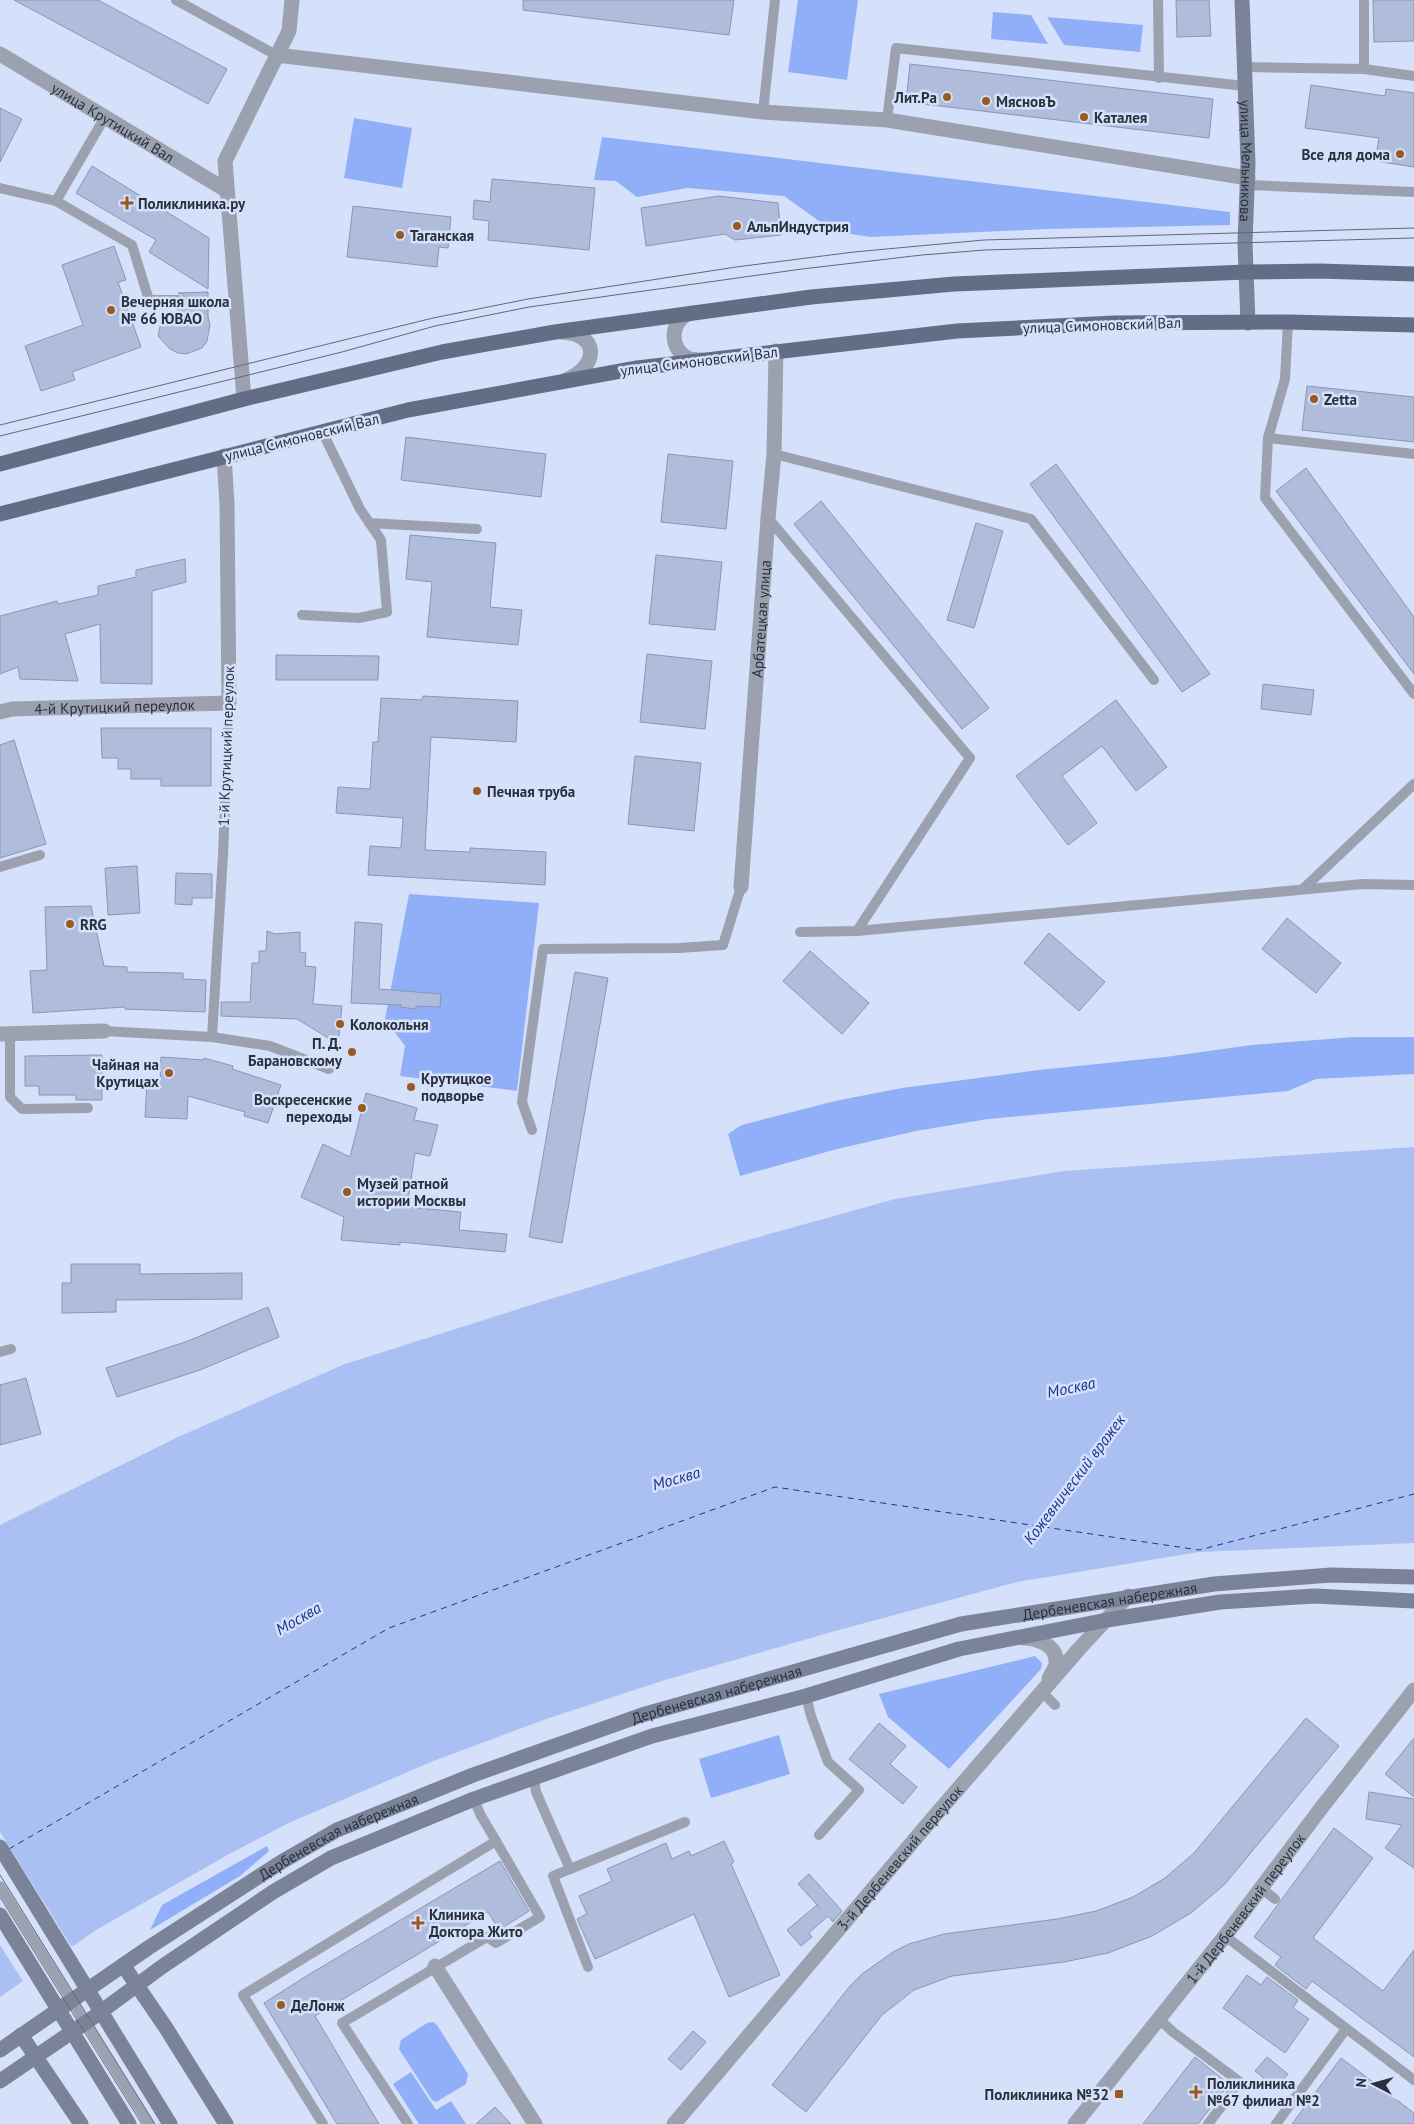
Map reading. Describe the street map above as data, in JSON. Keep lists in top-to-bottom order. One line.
{"streets":{"main road":["улица Мельникова","улица Симоновский Вал","Дербеневская набережная"],"street":["улица Крутицкий Вал","Арбатецкая улица","4-й Крутицкий переулок","1-й Крутицкий переулок","3-й Дербеневский переулок","1-й Дербеневский переулок"]},"crossings":[["улица Мельникова","улица Симоновский Вал"],["улица Симоновский Вал","Арбатецкая улица"],["улица Симоновский Вал","1-й Крутицкий переулок"],["4-й Крутицкий переулок","1-й Крутицкий переулок"],["Дербеневская набережная","3-й Дербеневский переулок"]],"water":["Москва","Кожевнический вражек"],"places":{"other":["Лит.Рa","МясновЪ","Каталея","Все для дома","АльпИндустрия","Таганская","Вечерняя школа № 66 ЮВАО","Zetta","Печная труба","RRG","Колокольня","П. Д. Барановскому","Чайная на Крутицах","Крутицкое подворье","Воскресенские переходы","Музей ратной истории Москвы","ДеЛонж"],"health":["Поликлиника.ру","Клиника Доктора Жито","Поликлиника №67 филиал №2"],"transit":["Поликлиника №32"]},"north":"left"}
